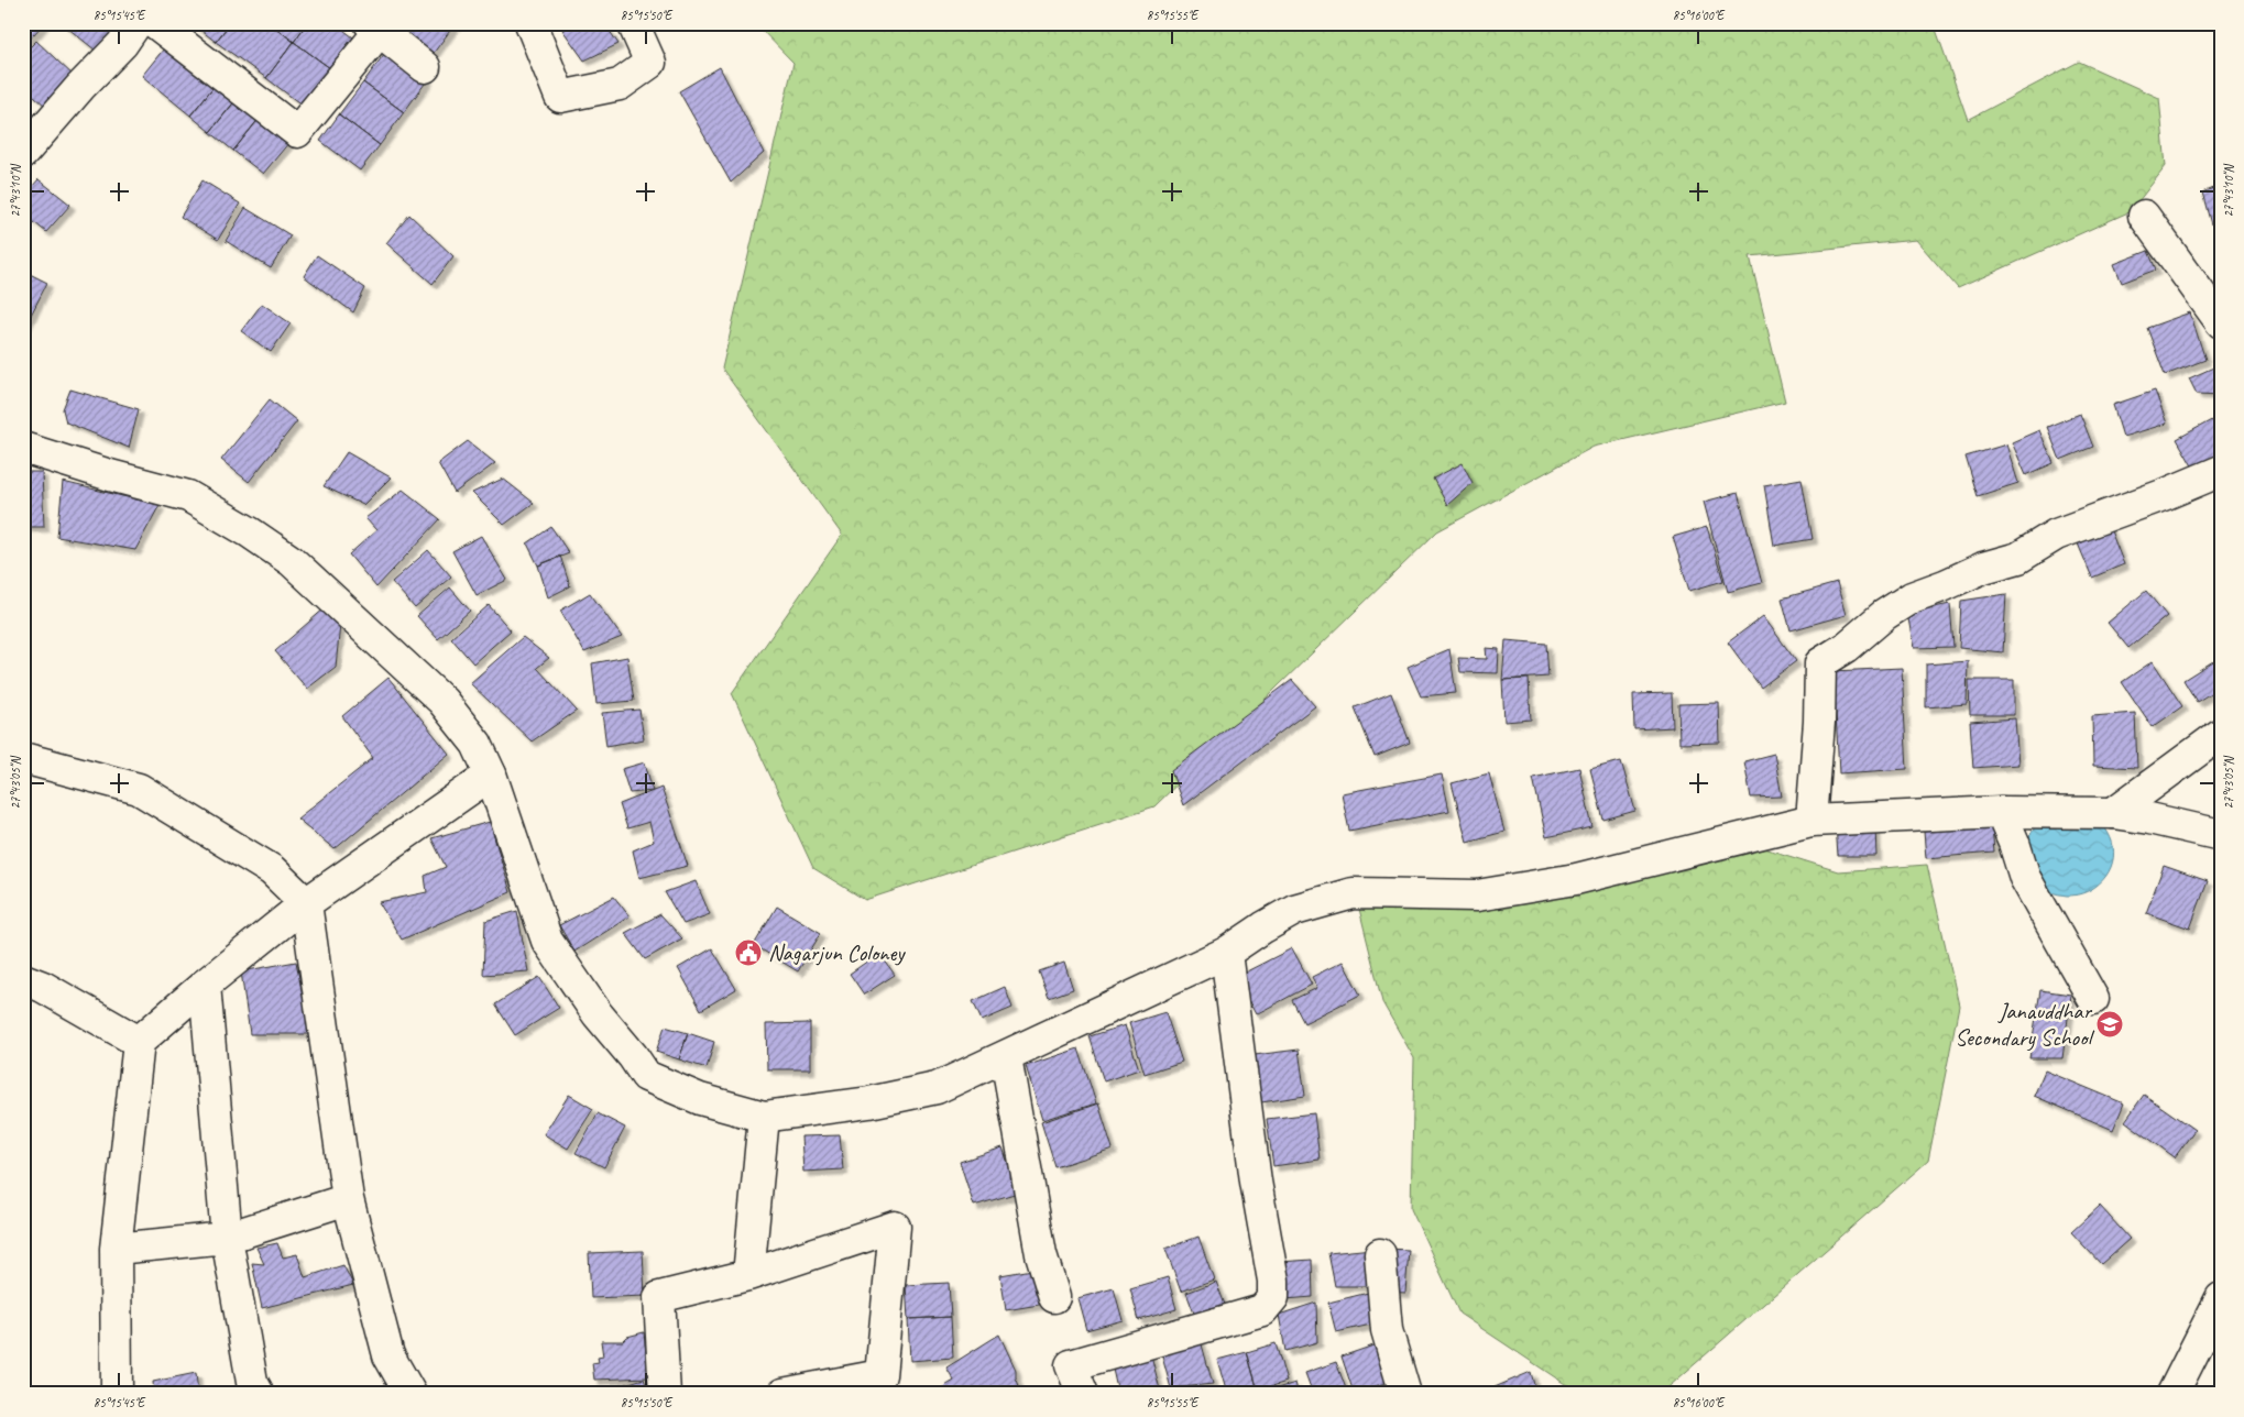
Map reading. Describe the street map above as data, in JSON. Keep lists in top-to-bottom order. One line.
{"places":{"public building":["Nagarjun Coloney"],"school or university":["Janauddhar Secondary School"]},"coordinates":["85°15'45\"E","85°15'50\"E","85°15'55\"E","85°16'00\"E","27°43'10\"N","27°43'05\"N"]}
